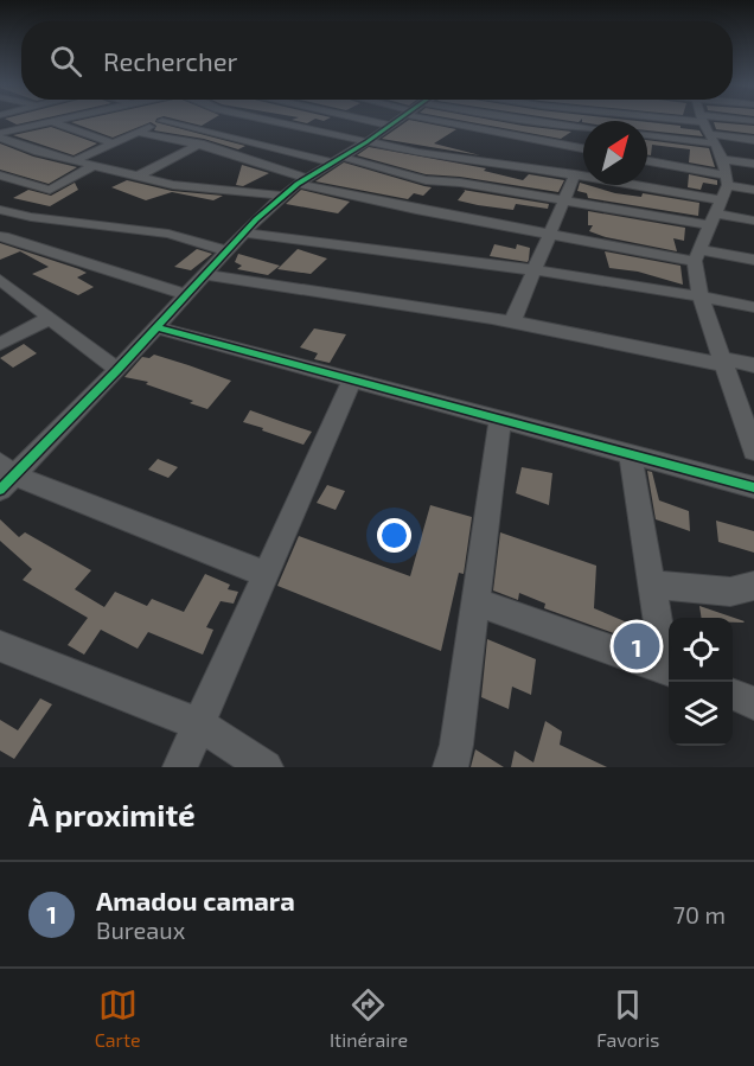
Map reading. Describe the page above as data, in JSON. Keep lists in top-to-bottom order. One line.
{"north":"top right","page":{"search":"Rechercher","pins":"1","heading":"À proximité","list":[{"mark":"1","name":"Amadou camara","note":"Bureaux","value":"70 m"}],"nav":["Carte","Itinéraire","Favoris"]}}
